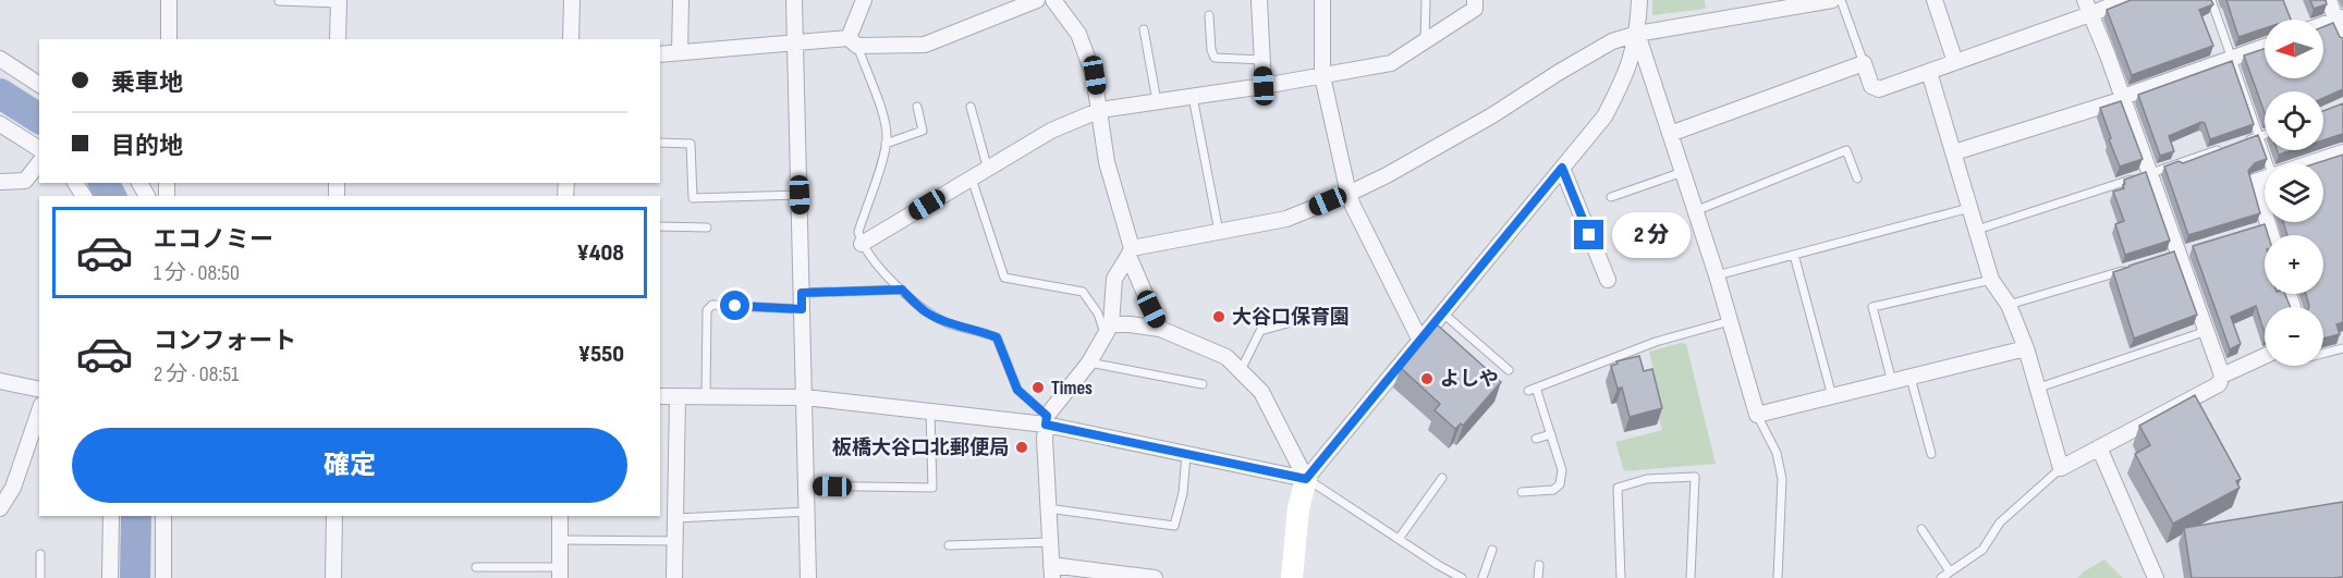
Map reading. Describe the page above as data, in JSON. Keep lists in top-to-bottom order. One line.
{"places":["大谷口保育園","よしや","Times","板橋大谷口北郵便局"],"north":"left","page":{"map_buttons":["+","−"],"banner":["乗車地","目的地"],"list":[{"name":"エコノミー","note":"1 分 · 08:50","value":"¥408"},{"name":"コンフォート","note":"2 分 · 08:51","value":"¥550"}],"bubble":"2 分","buttons":"確定"}}
